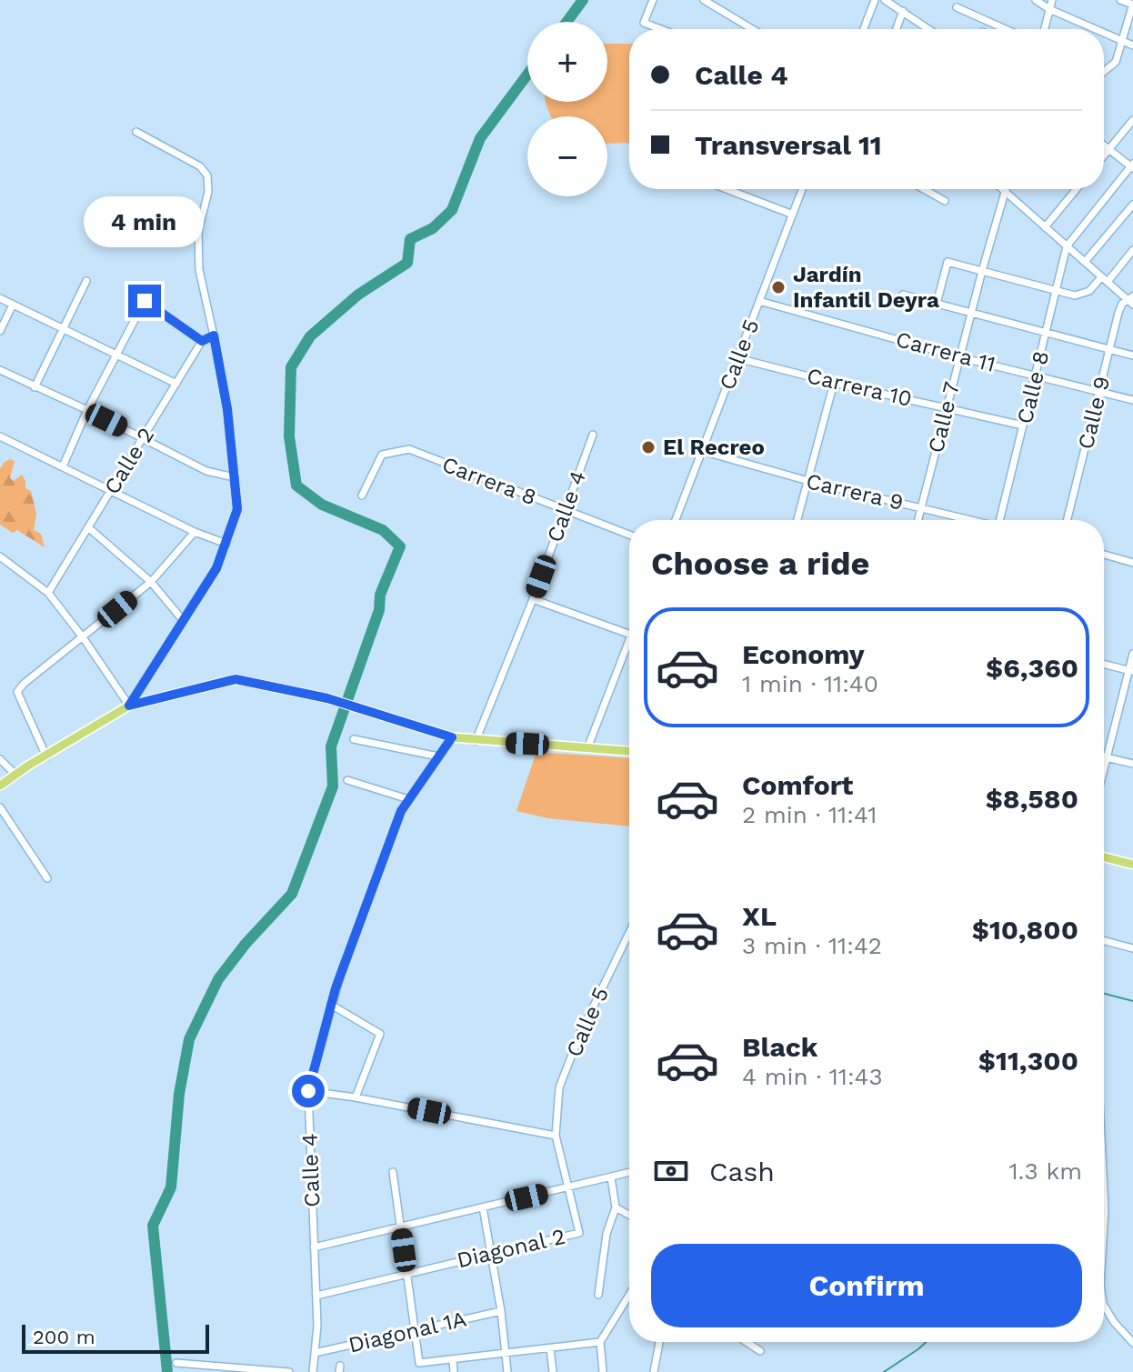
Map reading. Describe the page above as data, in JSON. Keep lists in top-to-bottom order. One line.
{"streets":{"street":["Carrera 11","Calle 5","Carrera 10","Calle 8","Calle 9","Calle 7","Calle 2","Carrera 8","Carrera 9","Calle 4","Diagonal 2","Diagonal 1A"]},"crossings":[["Carrera 11","Calle 5"],["Carrera 11","Calle 8"],["Carrera 11","Calle 9"],["Carrera 11","Calle 7"],["Calle 5","Carrera 10"],["Calle 5","Carrera 9"],["Calle 5","Diagonal 2"],["Carrera 10","Calle 8"],["Carrera 10","Calle 7"],["Calle 7","Carrera 9"],["Carrera 8","Calle 4"],["Calle 4","Diagonal 2"],["Calle 4","Diagonal 1A"]],"places":["Jardín Infantil Deyra","El Recreo"],"scale_bar":"200 m","page":{"map_buttons":["+","−"],"banner":["Calle 4","Transversal 11"],"bubble":"4 min","heading":"Choose a ride","list":[{"name":"Economy","note":"1 min · 11:40","value":"$6,360"},{"name":"Comfort","note":"2 min · 11:41","value":"$8,580"},{"name":"XL","note":"3 min · 11:42","value":"$10,800"},{"name":"Black","note":"4 min · 11:43","value":"$11,300"}],"pay":["Cash","1.3 km"],"buttons":"Confirm","scale":"200 m"}}
